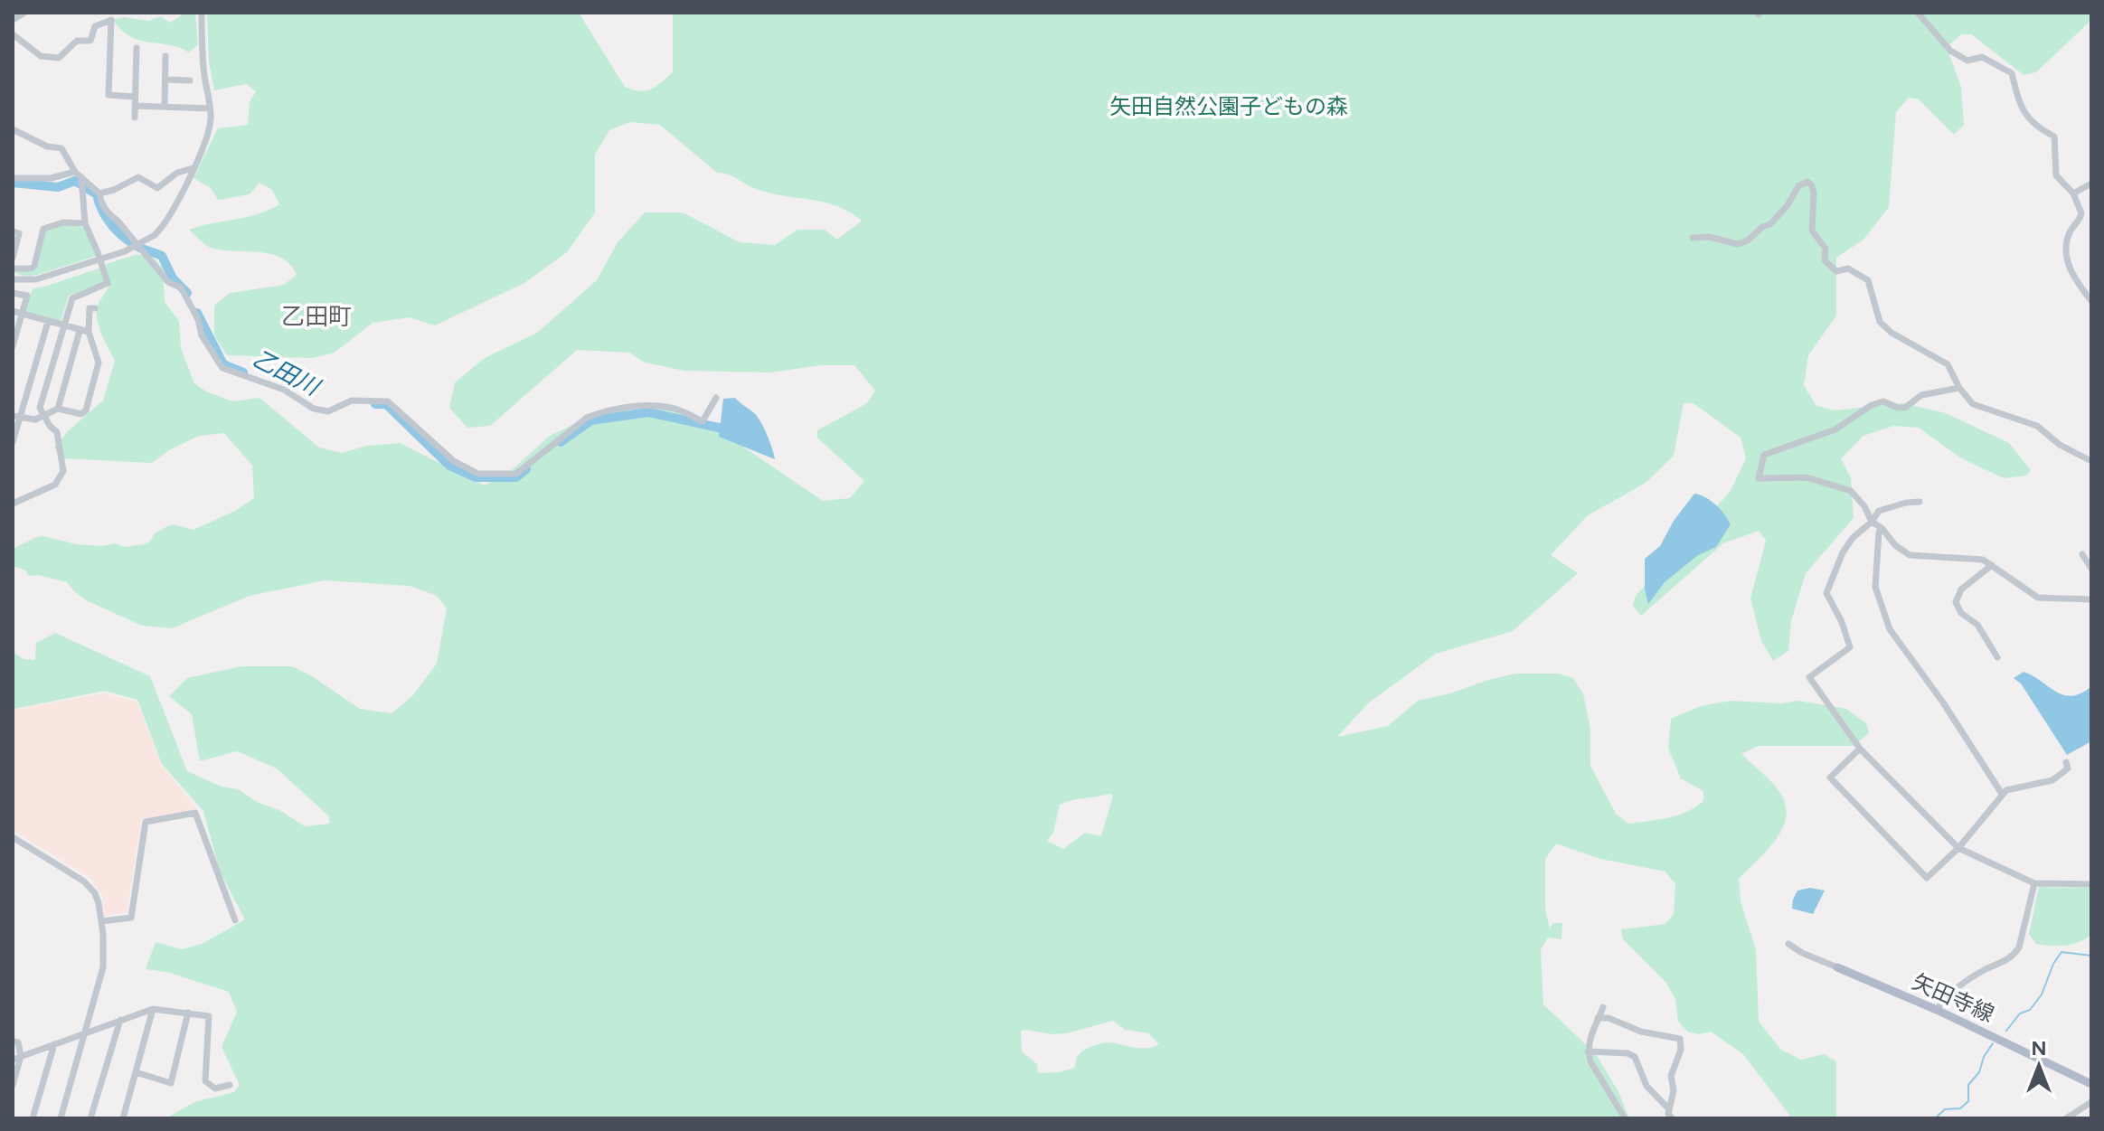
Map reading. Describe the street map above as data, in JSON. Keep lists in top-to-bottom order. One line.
{"streets":{"main road":["矢田寺線"]},"districts":["乙田町"],"water":["乙田川"],"parks":["矢田自然公園子どもの森"],"north":"top"}
